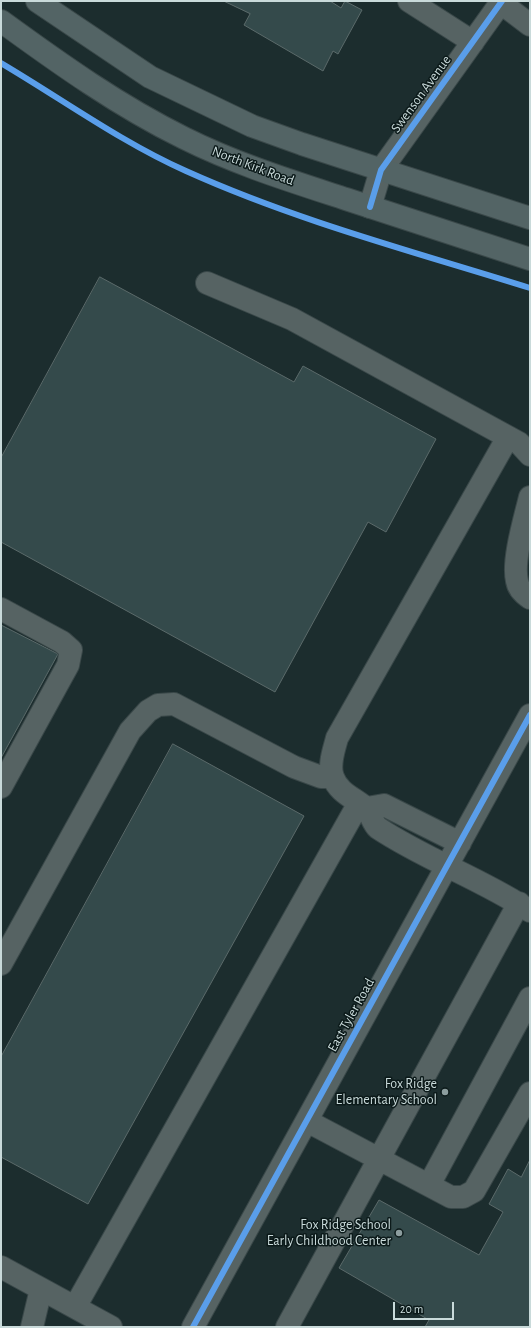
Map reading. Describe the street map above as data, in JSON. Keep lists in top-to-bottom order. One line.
{"streets":{"main road":["North Kirk Road"],"street":["Swenson Avenue","East Tyler Road"]},"crossings":[["Swenson Avenue","North Kirk Road"]],"places":["Fox Ridge Elementary School","Fox Ridge School Early Childhood Center"],"scale_bar":"20 m"}
